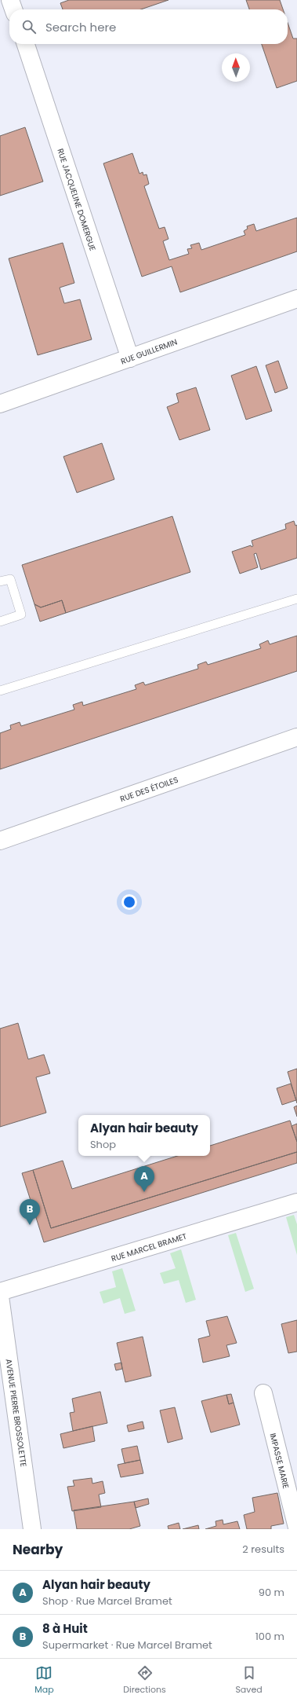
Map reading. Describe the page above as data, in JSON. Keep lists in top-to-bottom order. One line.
{"streets":{"street":["RUE JACQUELINE DOMERGUE","RUE GUILLERMIN","RUE DES ÉTOILES","RUE MARCEL BRAMET","AVENUE PIERRE BROSSOLETTE","IMPASSE MARIE"]},"crossings":[["RUE JACQUELINE DOMERGUE","RUE GUILLERMIN"]],"north":"top","page":{"search":"Search here","popup":["Alyan hair beauty","Shop"],"pins":["A","B"],"heading":["Nearby","2 results"],"list":[{"mark":"A","name":"Alyan hair beauty","note":"Shop · Rue Marcel Bramet","value":"90 m"},{"mark":"B","name":"8 à Huit","note":"Supermarket · Rue Marcel Bramet","value":"100 m"}],"nav":["Map","Directions","Saved"]}}
